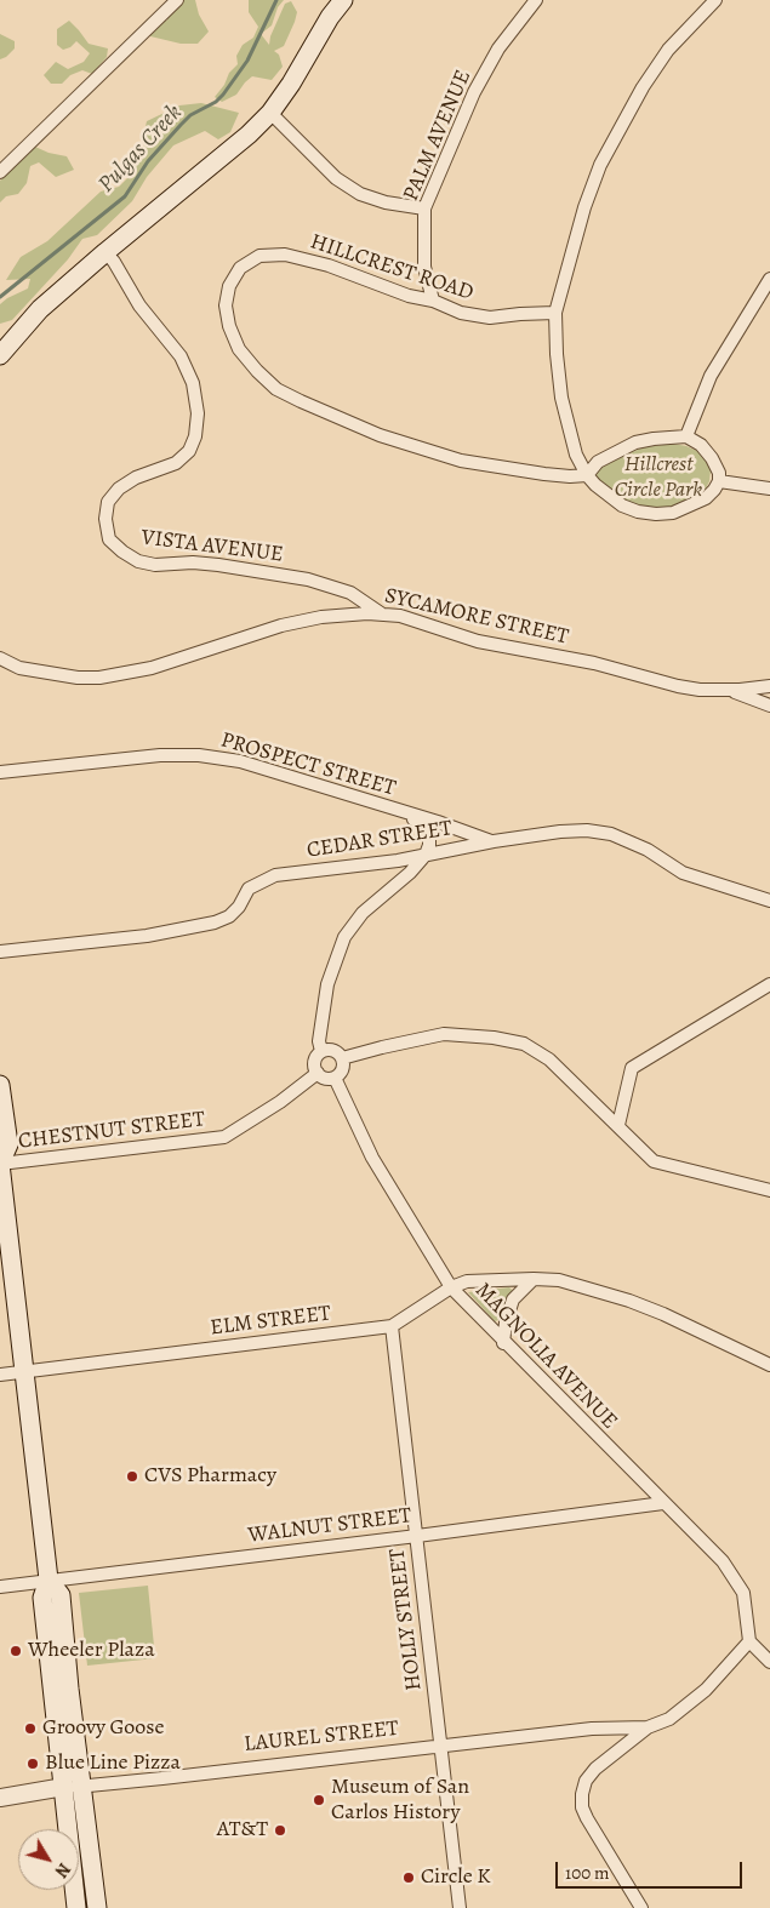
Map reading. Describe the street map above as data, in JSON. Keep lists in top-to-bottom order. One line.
{"streets":{"street":["PALM AVENUE","HILLCREST ROAD","VISTA AVENUE","SYCAMORE STREET","PROSPECT STREET","CEDAR STREET","CHESTNUT STREET","ELM STREET","MAGNOLIA AVENUE","WALNUT STREET","HOLLY STREET","LAUREL STREET"]},"crossings":[["PALM AVENUE","HILLCREST ROAD"],["VISTA AVENUE","SYCAMORE STREET"],["PROSPECT STREET","CEDAR STREET"],["CHESTNUT STREET","MAGNOLIA AVENUE"],["ELM STREET","MAGNOLIA AVENUE"],["ELM STREET","HOLLY STREET"],["MAGNOLIA AVENUE","WALNUT STREET"],["WALNUT STREET","HOLLY STREET"],["HOLLY STREET","LAUREL STREET"]],"water":["Pulgas Creek"],"parks":["Hillcrest Circle Park"],"places":["CVS Pharmacy","Wheeler Plaza","Groovy Goose","Blue Line Pizza","Museum of San Carlos History","AT&T","Circle K"],"scale_bar":"100 m","north":"bottom right"}
